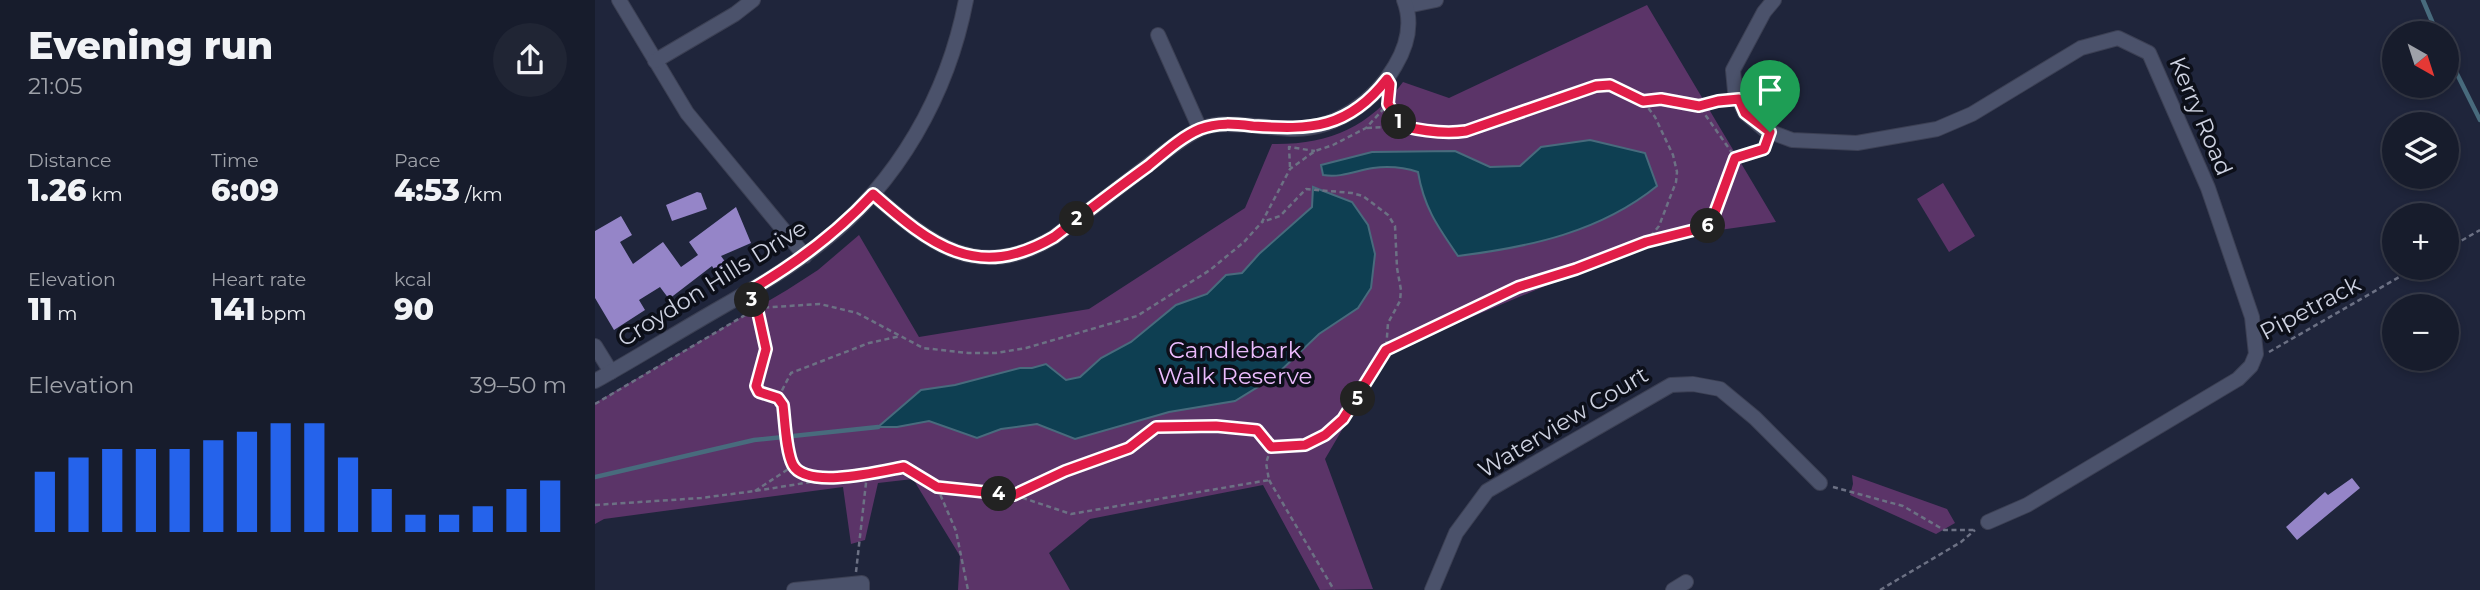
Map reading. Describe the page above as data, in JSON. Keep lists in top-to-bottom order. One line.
{"streets":{"street":["Kerry Road","Croydon Hills Drive","Waterview Court"],"path":["Pipetrack"]},"crossings":[["Kerry Road","Pipetrack"]],"parks":["Candlebark Walk Reserve"],"north":"bottom right","page":{"heading":["Evening run","21:05"],"map_buttons":["+","−"],"pins":["1","2","6","3","5","4"],"stats":[["Distance","1.26 km"],["Time","6:09"],["Pace","4:53 /km"],["Elevation","11 m"],["Heart rate","141 bpm"],["kcal","90"]],"chart":["Elevation","39–50 m"]}}
